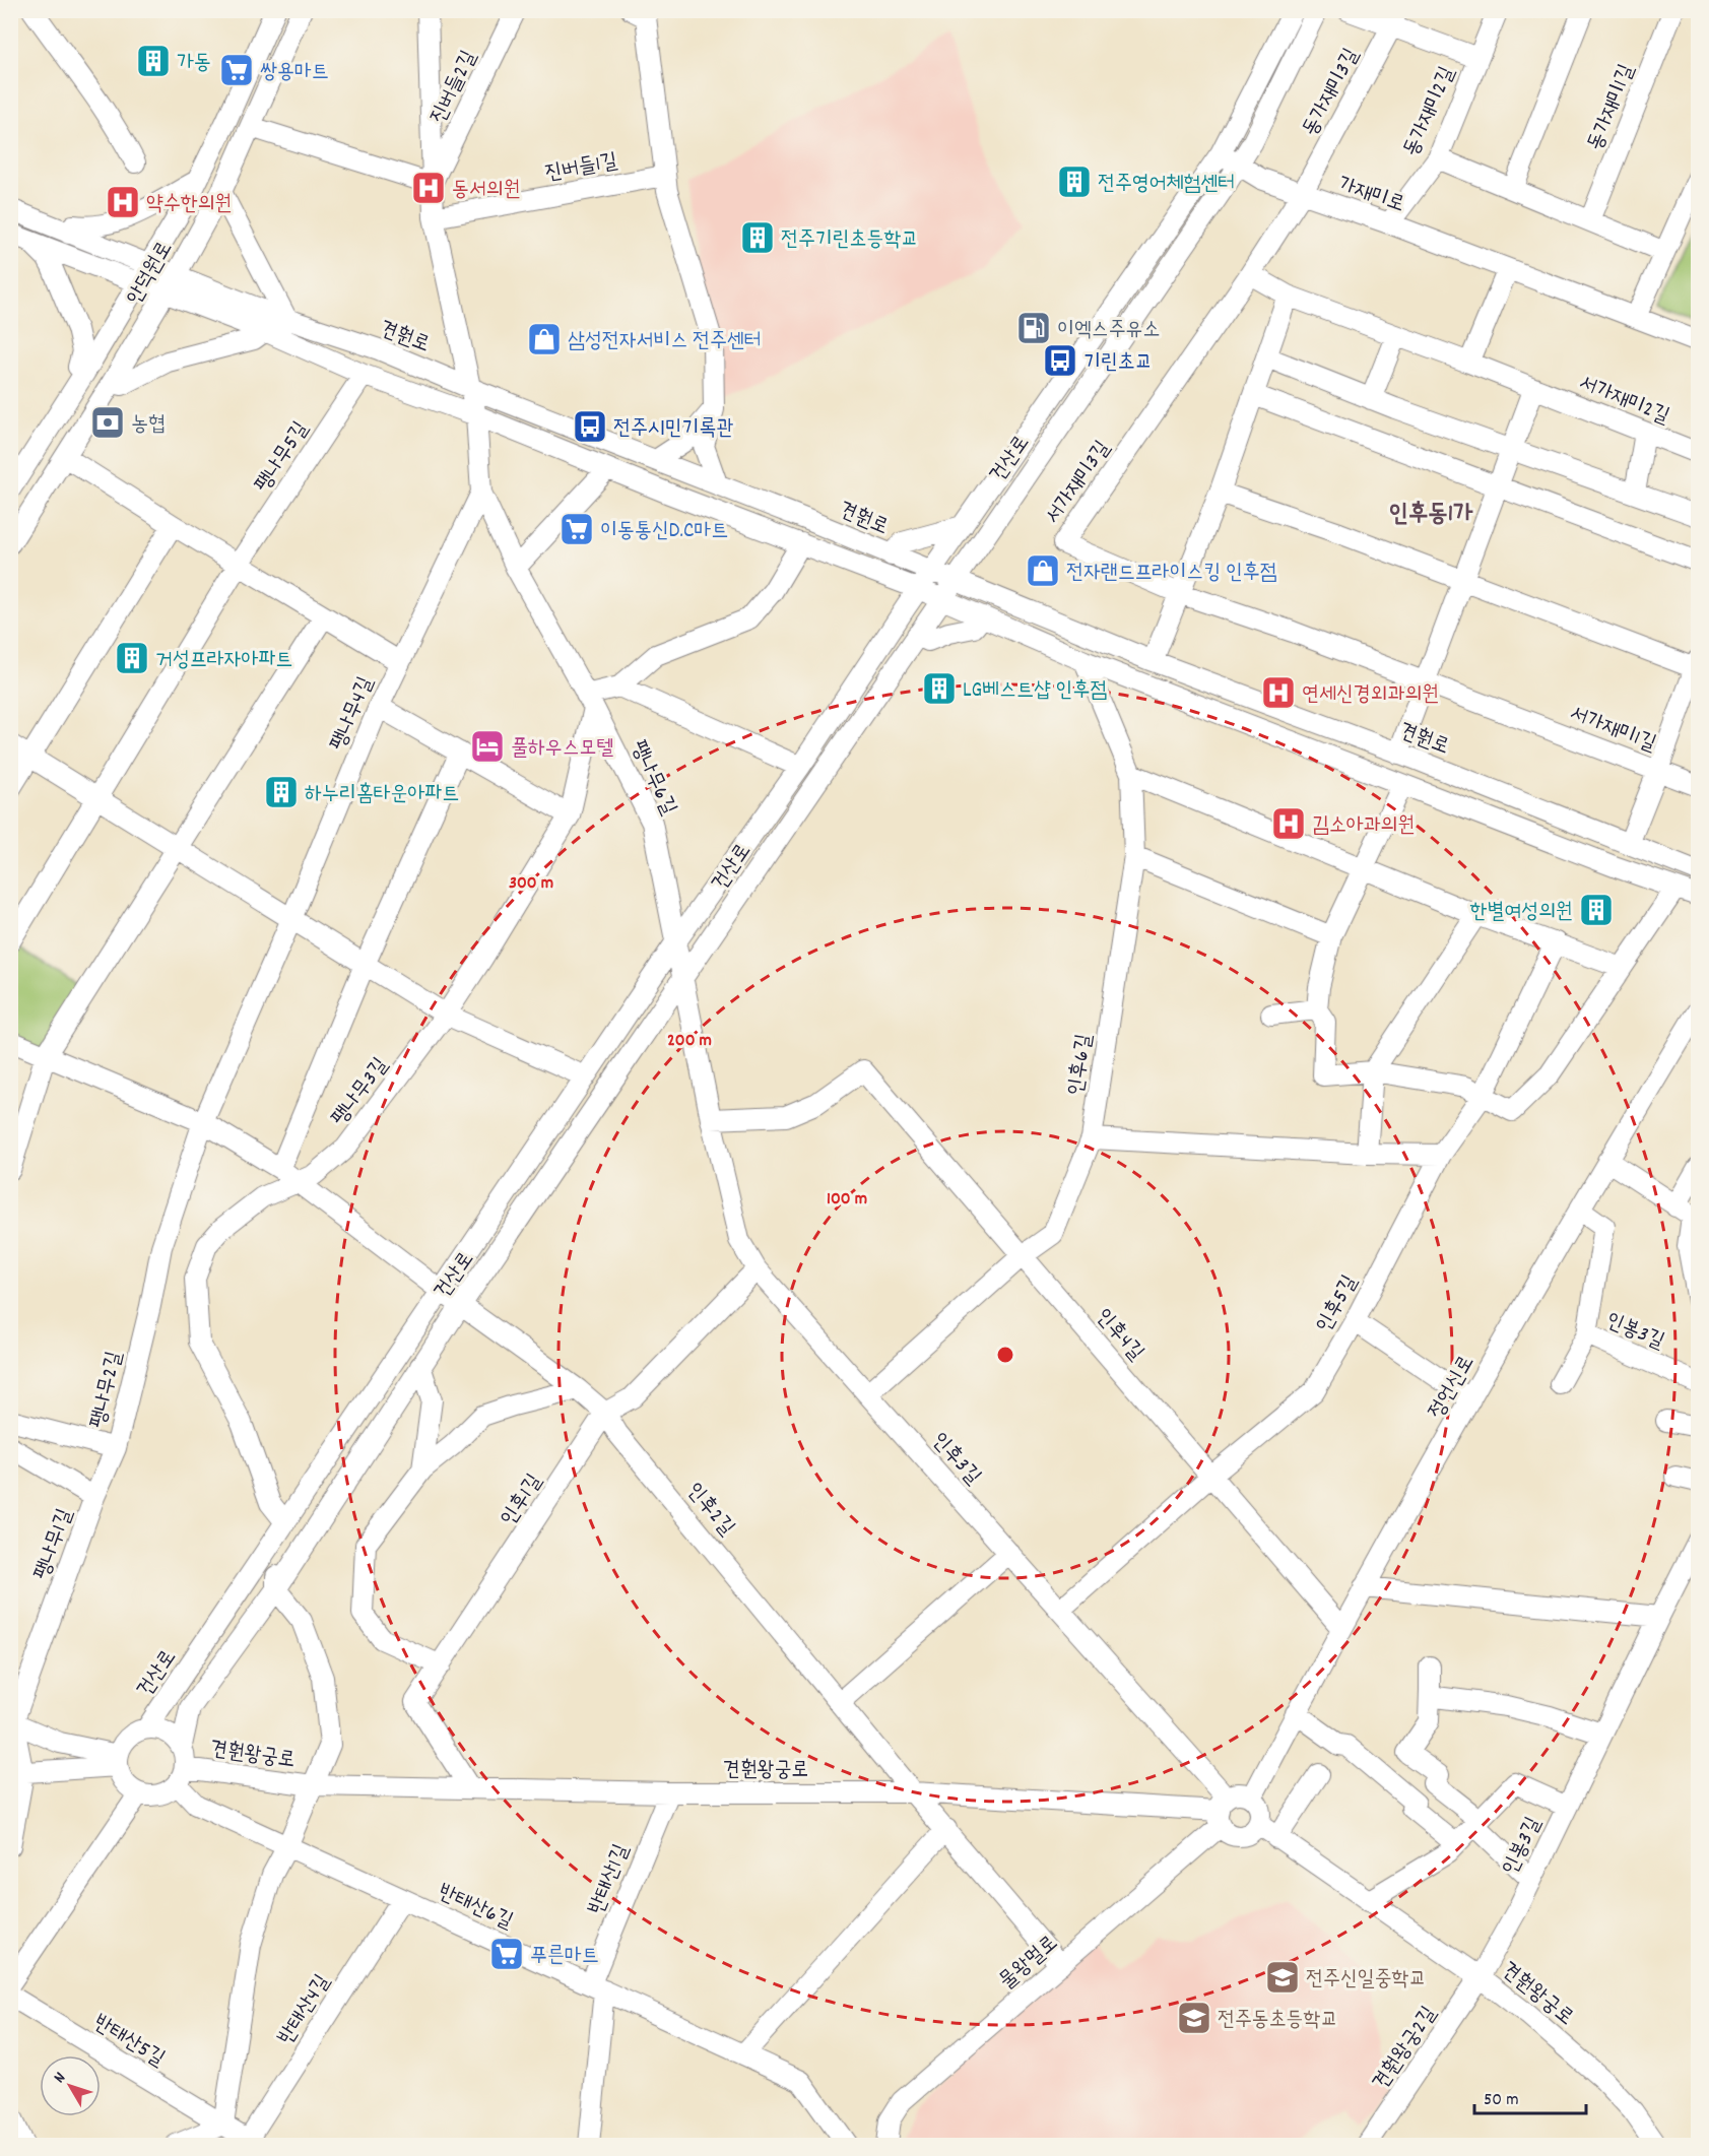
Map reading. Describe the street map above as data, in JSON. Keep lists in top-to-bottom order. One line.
{"streets":{"street":["진버들2길","동가재미3길","동가재미1길","동가재미2길","진버들1길","가재미로","안덕원로","견훤로","서가재미2길","팽나무5길","건산로","서가재미3길","팽나무4길","서가재미1길","팽나무6길","인후6길","팽나무3길","인후5길","인봉3길","인후4길","정언신로","팽나무2길","인후3길","인후1길","인후2길","팽나무1길","견훤왕궁로","반태산1길","반태산6길","물왕멀로","반태산4길","반태산5길","견훤왕궁2길"]},"crossings":[["동가재미3길","가재미로"],["동가재미2길","가재미로"],["가재미로","건산로"],["안덕원로","견훤로"],["견훤로","팽나무5길"],["견훤로","건산로"],["견훤로","서가재미1길"],["견훤로","팽나무6길"],["견훤로","인후6길"],["건산로","팽나무6길"],["건산로","인후3길"],["건산로","인후2길"],["건산로","견훤왕궁로"],["건산로","반태산6길"],["서가재미3길","서가재미1길"],["팽나무4길","팽나무6길"],["팽나무4길","팽나무2길"],["팽나무6길","인후3길"],["인후6길","인후4길"],["인후6길","인후3길"],["인후5길","인후4길"],["인후5길","인후3길"],["인봉3길","견훤왕궁로"],["인봉3길","견훤왕궁2길"],["인후4길","정언신로"],["인후4길","인후3길"],["정언신로","인후3길"],["정언신로","견훤왕궁로"],["정언신로","물왕멀로"],["팽나무2길","팽나무1길"],["인후3길","인후1길"],["인후3길","견훤왕궁로"],["인후3길","물왕멀로"],["인후1길","인후2길"],["인후1길","견훤왕궁로"],["인후2길","견훤왕궁로"],["인후2길","물왕멀로"],["견훤왕궁로","반태산1길"],["견훤왕궁로","반태산6길"],["견훤왕궁로","물왕멀로"],["견훤왕궁로","견훤왕궁2길"],["반태산1길","반태산6길"],["반태산6길","반태산4길"],["반태산4길","반태산5길"]],"districts":["인후동1가"],"places":{"building":["가동","전주영어체험센터","전주기린초등학교","거성프라자아파트","LG베스트샵 인후점","하누리홈타운아파트","한별여성의원"],"supermarket":["쌍용마트","이동통신D.C마트","푸른마트"],"hospital":["동서의원","약수한의원","연세신경외과의원","김소아과의원"],"fuel station":["이엑스주유소"],"shop":["삼성전자서비스 전주센터","전자랜드프라이스킹 인후점"],"bus stop":["기린초교","전주시민기록관"],"bank":["농협"],"hotel":["풀하우스모텔"],"school or university":["전주신일중학교","전주동초등학교"]},"scale_bar":"50 m","north":"top left","rings":["300 m","200 m","100 m"]}
